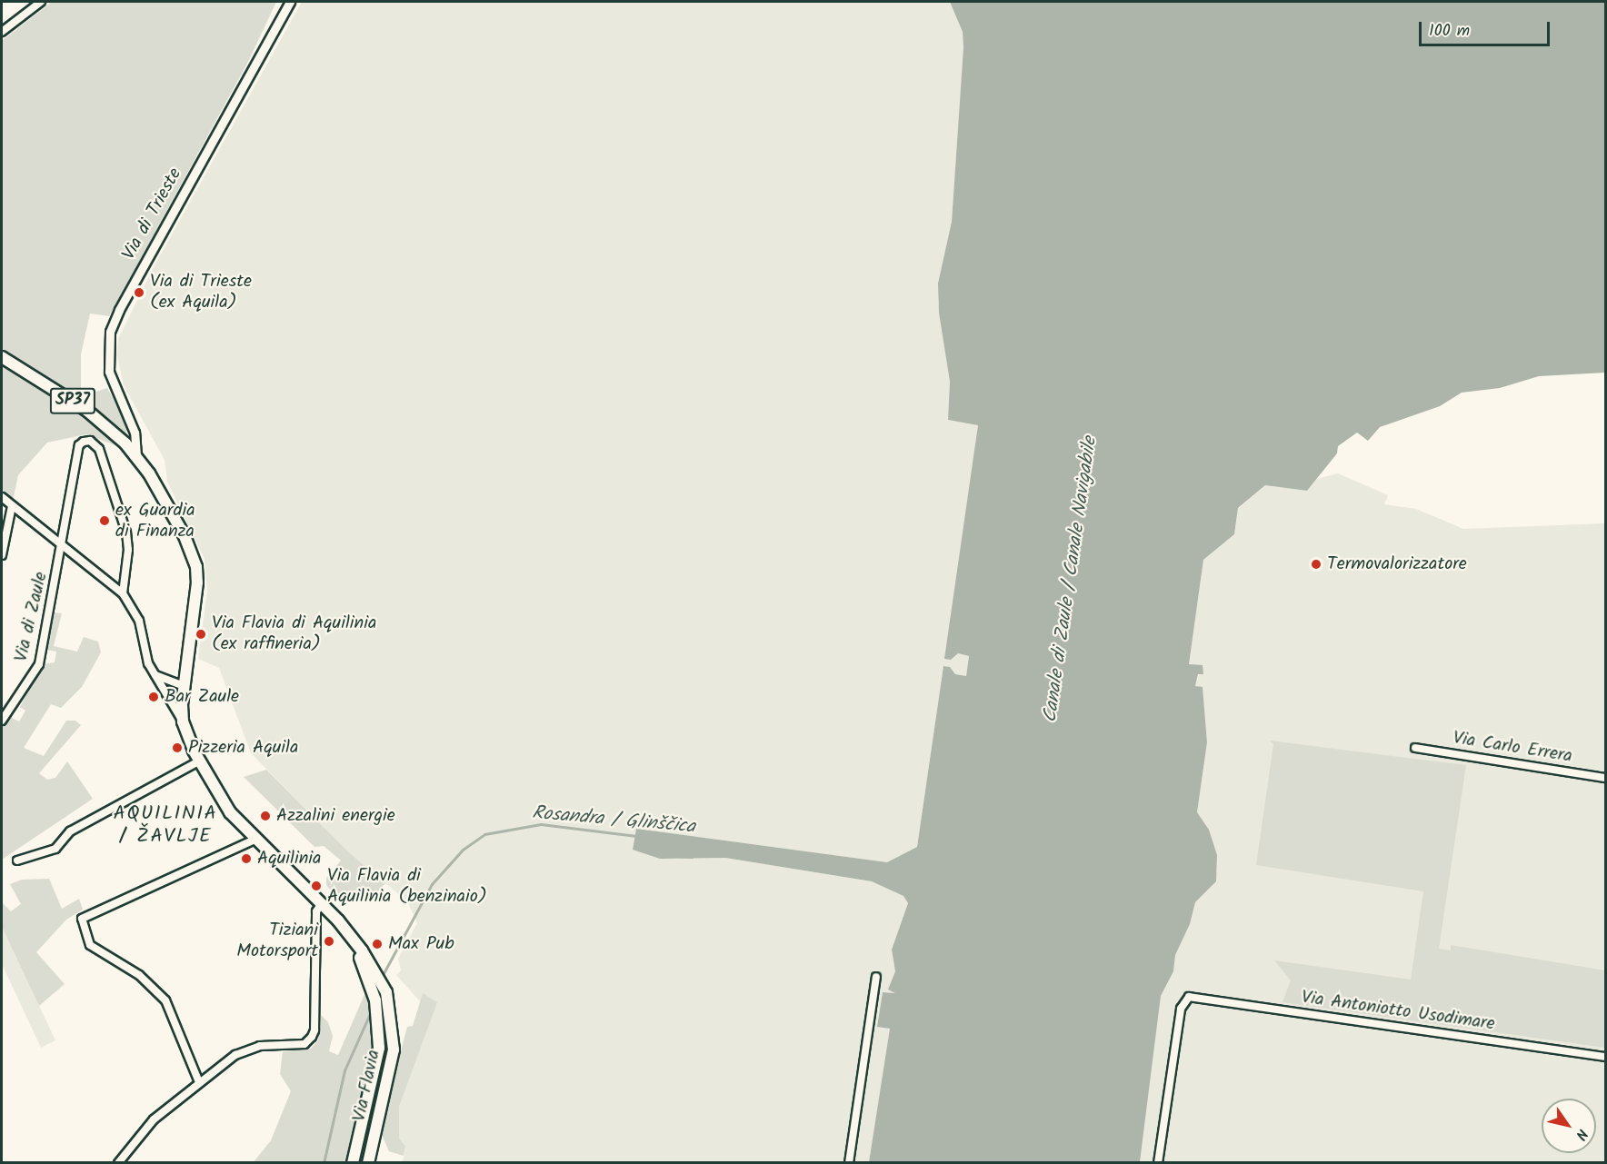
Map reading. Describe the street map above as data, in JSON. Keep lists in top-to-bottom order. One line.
{"streets":{"main road":["SP37","Via Flavia"],"street":["Via di Trieste","Via di Zaule","Via Carlo Errera","Via Antoniotto Usodimare"]},"crossings":[["Via di Trieste","SP37"],["SP37","Via Flavia"]],"districts":["AQUILINIA / ŽAVLJE"],"water":["Canale di Zaule / Canale Navigabile","Rosandra / Glinščica"],"places":["Via di Trieste (ex Aquila)","ex Guardia di Finanza","Termovalorizzatore","Via Flavia di Aquilinia (ex raffineria)","Bar Zaule","Pizzeria Aquila","Azzalini energie","Aquilinia","Via Flavia di Aquilinia (benzinaio)","Tiziani Motorsport","Max Pub"],"scale_bar":"100 m","north":"bottom right"}
